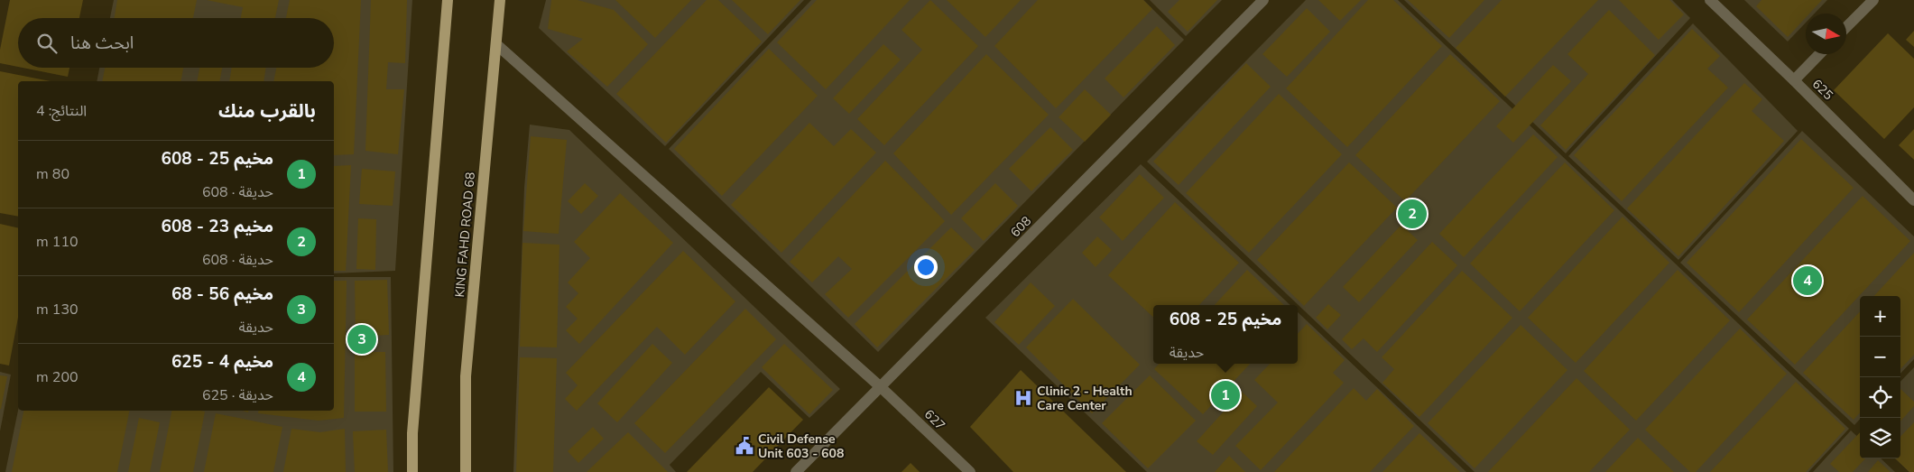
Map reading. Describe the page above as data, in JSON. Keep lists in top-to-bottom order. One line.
{"streets":{"main road":["KING FAHD ROAD 68"],"street":["625","608","627"]},"crossings":[["608","627"],["KING FAHD ROAD 68","627"]],"places":{"hospital":["Clinic 2 - Health Care Center"],"public building":["Civil Defense Unit 603 - 608"]},"north":"right","page":{"search":"ابحث هنا","heading":["بالقرب منك","النتائج: 4"],"list":[{"mark":"1","name":"مخيم 25 - 608","note":"حديقة · 608","value":"80 m"},{"mark":"2","name":"مخيم 23 - 608","note":"حديقة · 608","value":"110 m"},{"mark":"3","name":"مخيم 56 - 68","note":"حديقة","value":"130 m"},{"mark":"4","name":"مخيم 4 - 625","note":"حديقة · 625","value":"200 m"}],"pins":["2","4","3","1"],"map_buttons":["+","−"],"popup":["مخيم 25 - 608","حديقة"]}}
